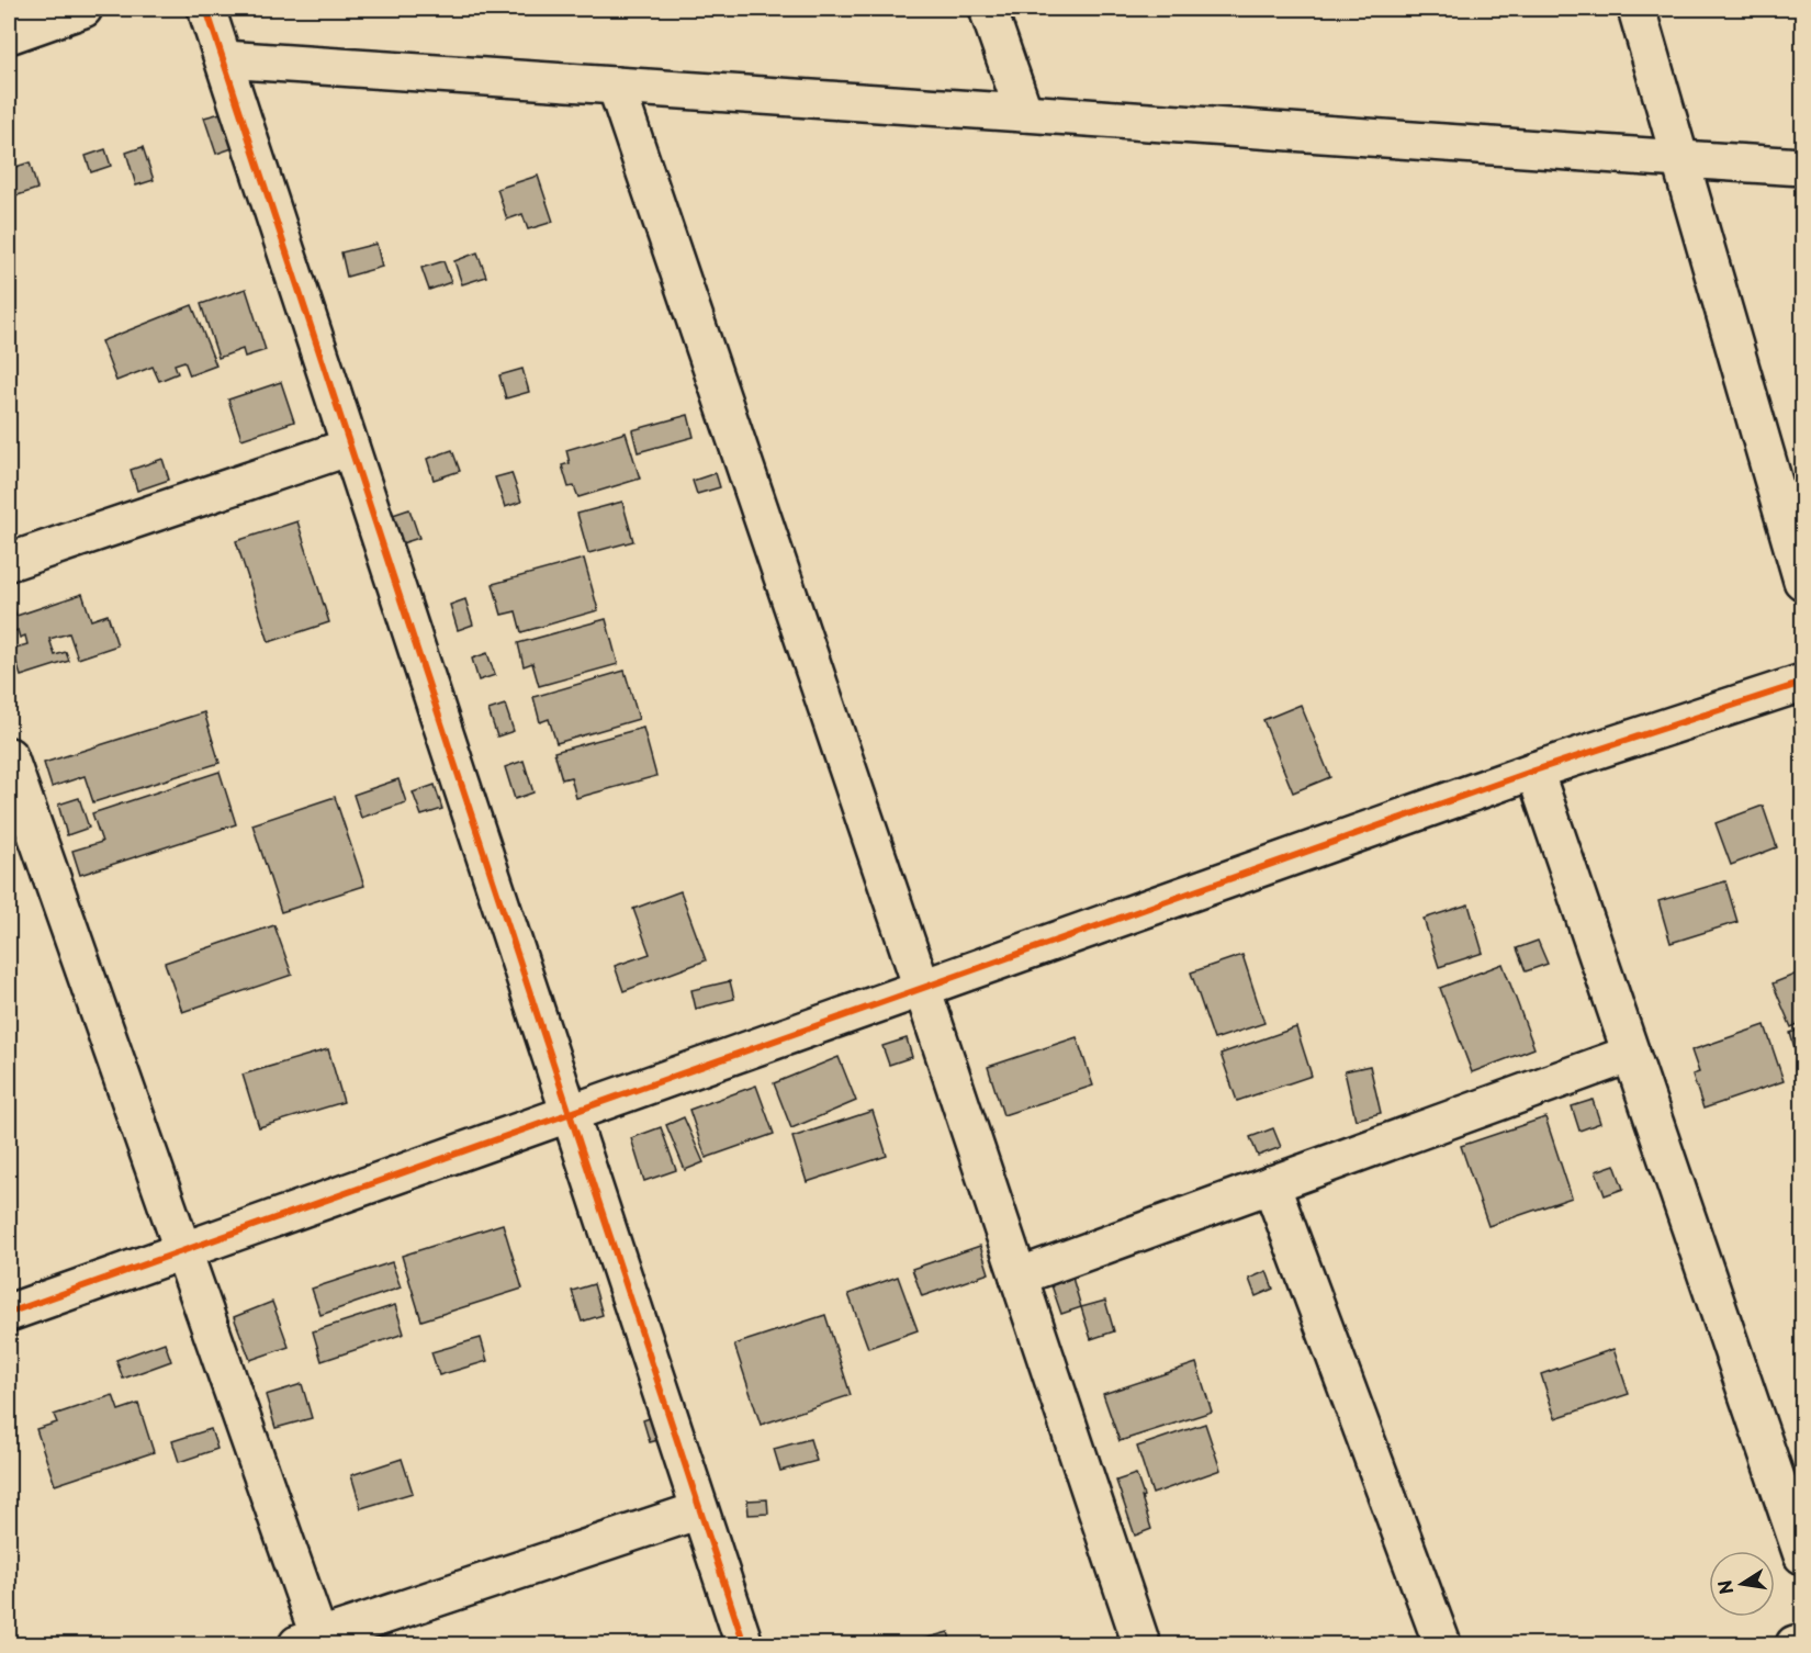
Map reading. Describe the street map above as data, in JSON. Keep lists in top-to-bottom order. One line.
{"north":"left"}
